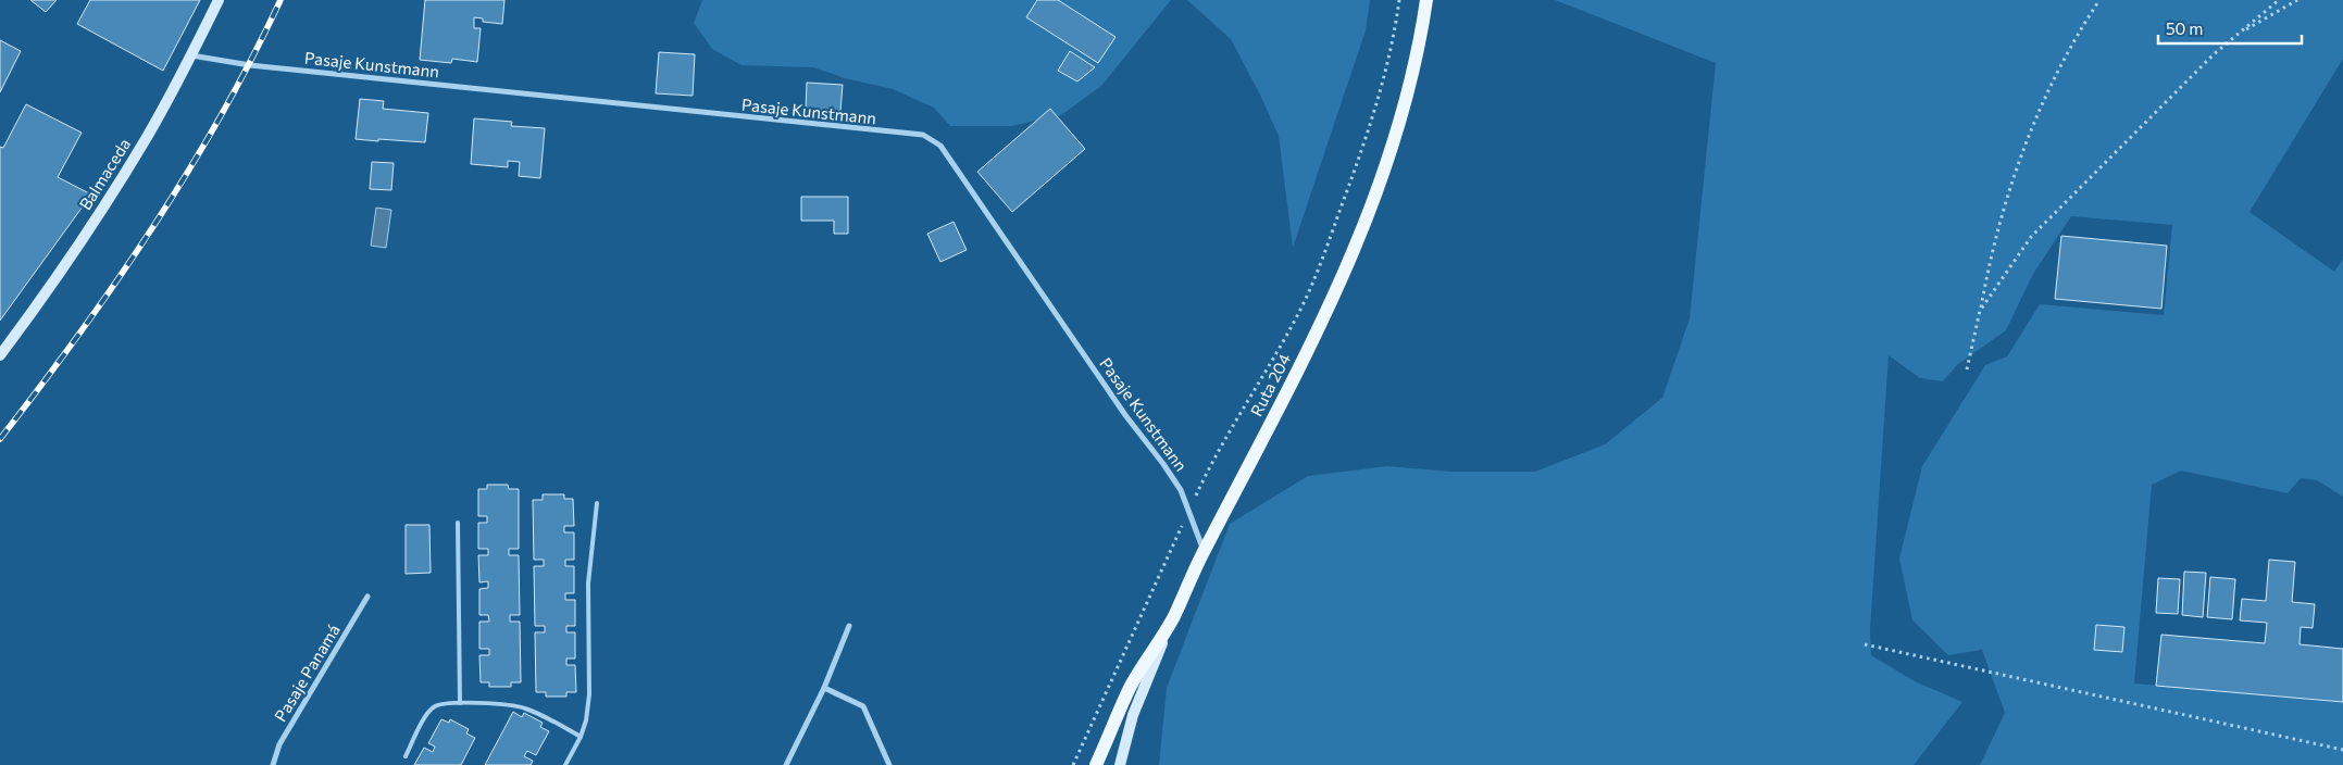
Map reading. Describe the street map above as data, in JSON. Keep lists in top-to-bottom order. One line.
{"streets":{"main road":["Balmaceda","Ruta 204"],"street":["Pasaje Kunstmann","Pasaje Panamá"]},"crossings":[["Pasaje Kunstmann","Balmaceda"],["Pasaje Kunstmann","Ruta 204"]],"scale_bar":"50 m"}
